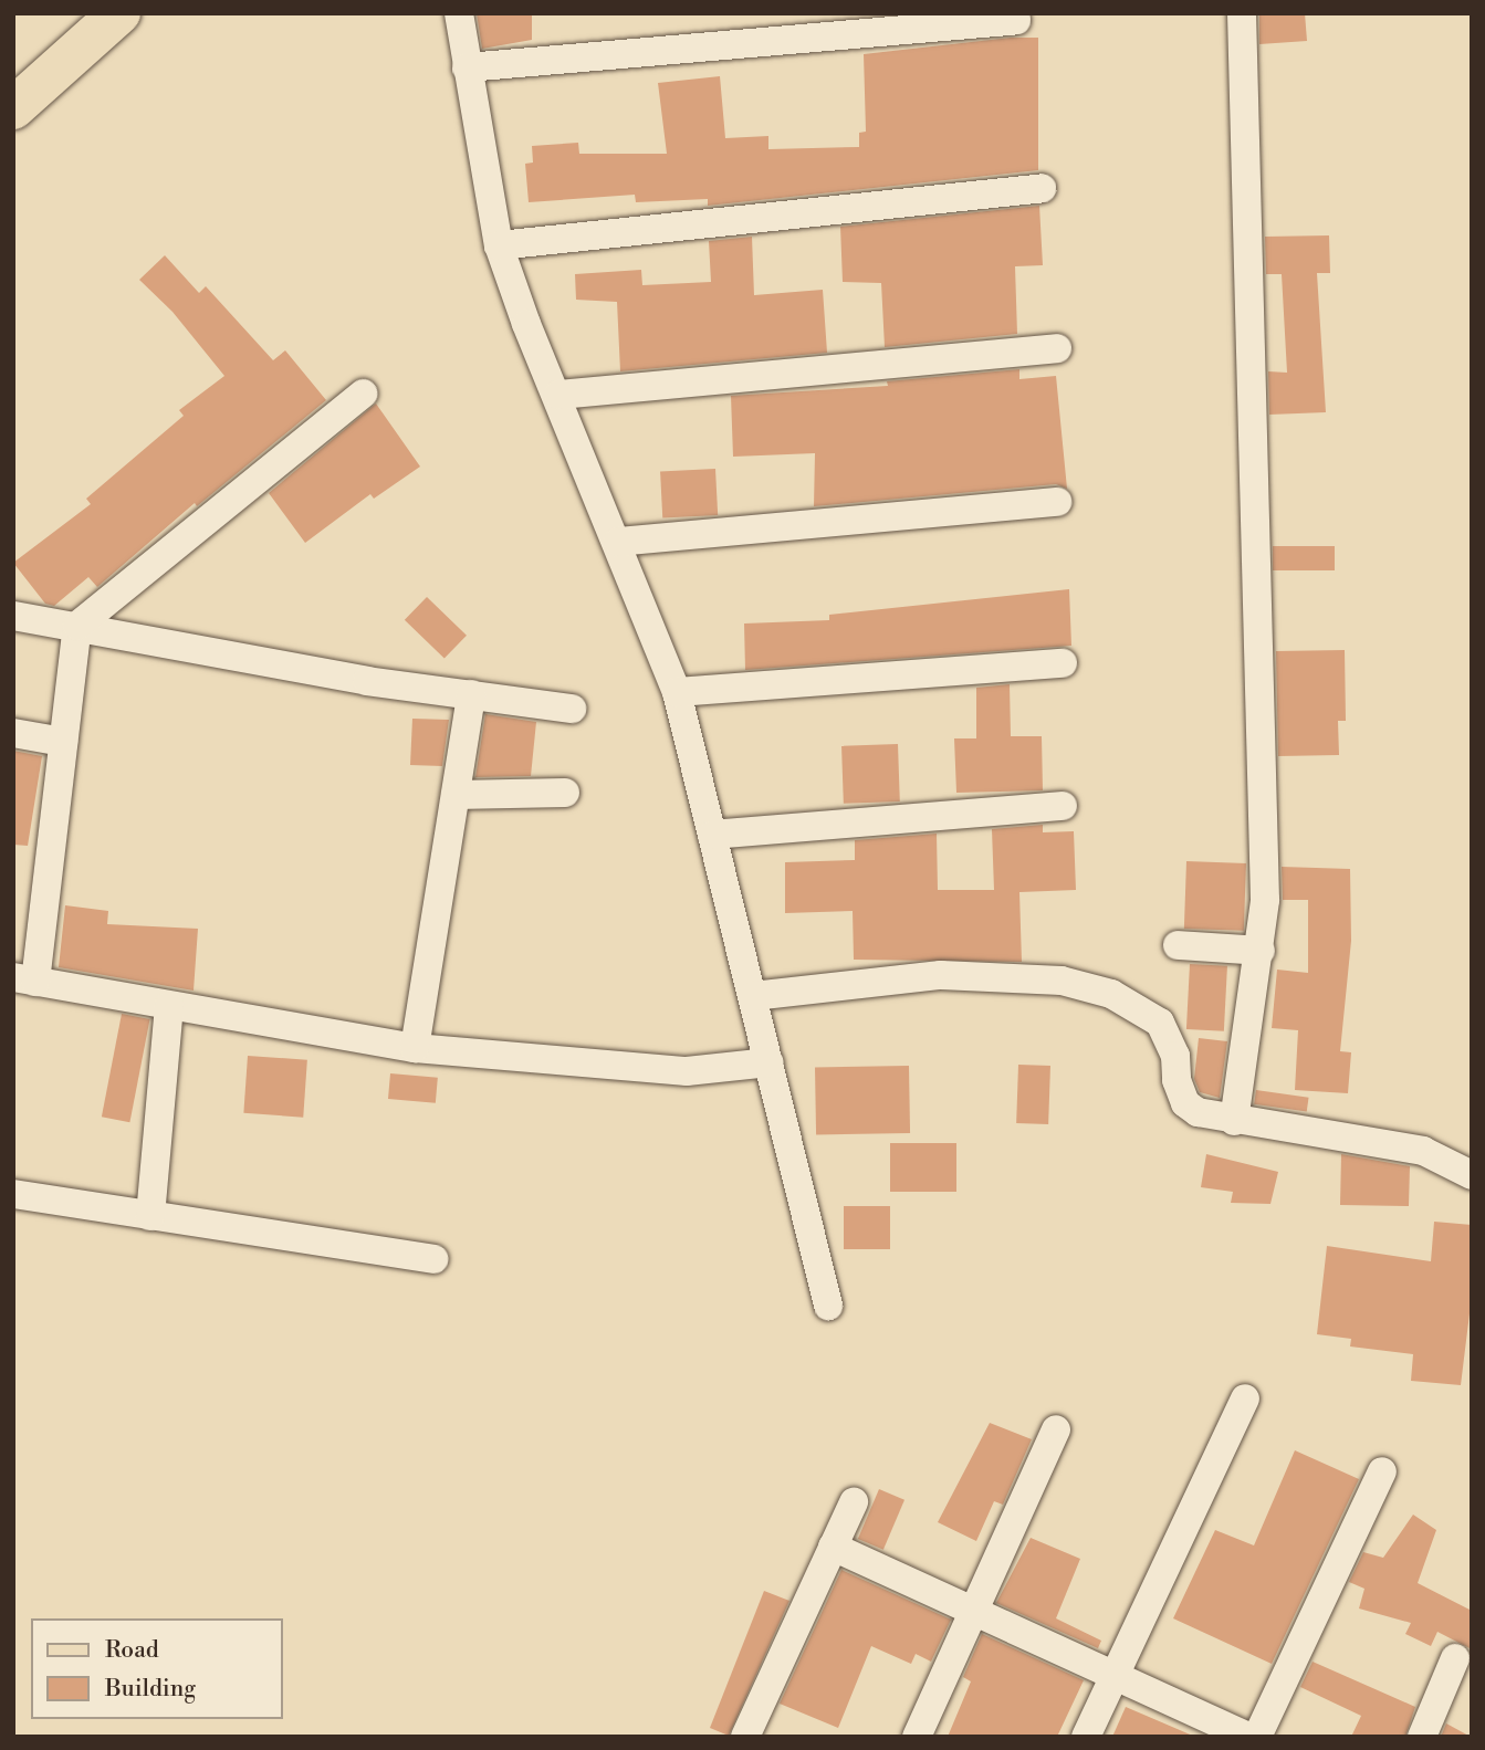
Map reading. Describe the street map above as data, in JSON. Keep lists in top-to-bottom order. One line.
{"legend":["Road","Building"]}
